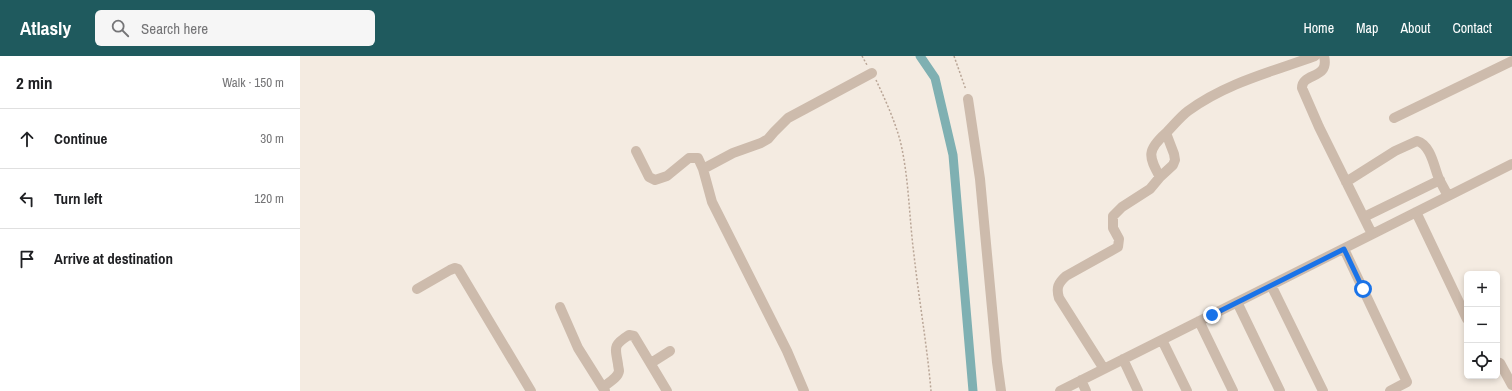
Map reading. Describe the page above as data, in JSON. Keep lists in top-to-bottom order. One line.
{"page":{"header":"Atlasly","search":"Search here","nav":["Home","Map","About","Contact"],"heading":["2 min","Walk · 150 m"],"list":[["Continue","30 m"],["Turn left","120 m"],"Arrive at destination"],"map_buttons":["+","−"]}}
